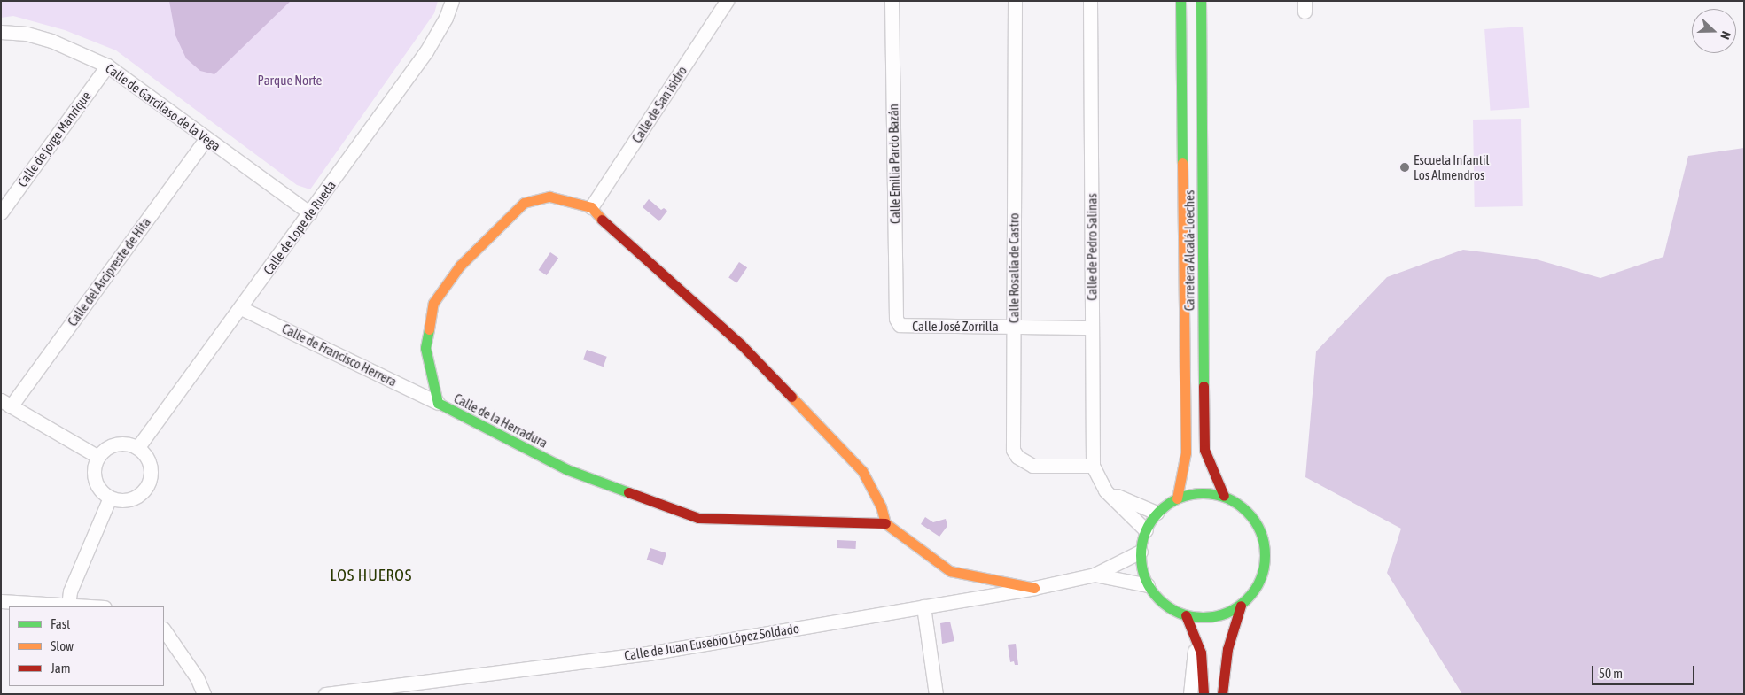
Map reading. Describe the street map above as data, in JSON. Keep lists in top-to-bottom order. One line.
{"streets":{"main road":["Carretera Alcalá-Loeches","Calle de la Herradura"],"street":["Calle de San isidro","Calle de Garcilaso de la Vega","Calle de jorge Manrique","Calle Emilia Pardo Bazán","Calle de Lope de Rueda","Calle de Pedro Salinas","Calle Rosalía de Castro","Calle del Arcipreste de Hita","Calle José Zorrilla","Calle de Francisco Herrera","Calle de Juan Eusebio López Soldado"]},"crossings":[["Calle de San isidro","Calle de la Herradura"],["Calle de Garcilaso de la Vega","Calle de jorge Manrique"],["Calle de Garcilaso de la Vega","Calle de Lope de Rueda"],["Calle de Garcilaso de la Vega","Calle del Arcipreste de Hita"],["Calle Emilia Pardo Bazán","Calle José Zorrilla"],["Calle de Lope de Rueda","Calle de Francisco Herrera"],["Calle de Pedro Salinas","Carretera Alcalá-Loeches"],["Calle de Pedro Salinas","Calle Rosalía de Castro"],["Calle de Pedro Salinas","Calle José Zorrilla"],["Calle de Pedro Salinas","Calle de Juan Eusebio López Soldado"],["Carretera Alcalá-Loeches","Calle de Juan Eusebio López Soldado"],["Calle Rosalía de Castro","Calle José Zorrilla"],["Calle de Francisco Herrera","Calle de la Herradura"]],"districts":["LOS HUEROS"],"parks":["Parque Norte"],"places":["Escuela Infantil Los Almendros"],"legend":["Fast","Slow","Jam"],"scale_bar":"50 m","north":"right"}
